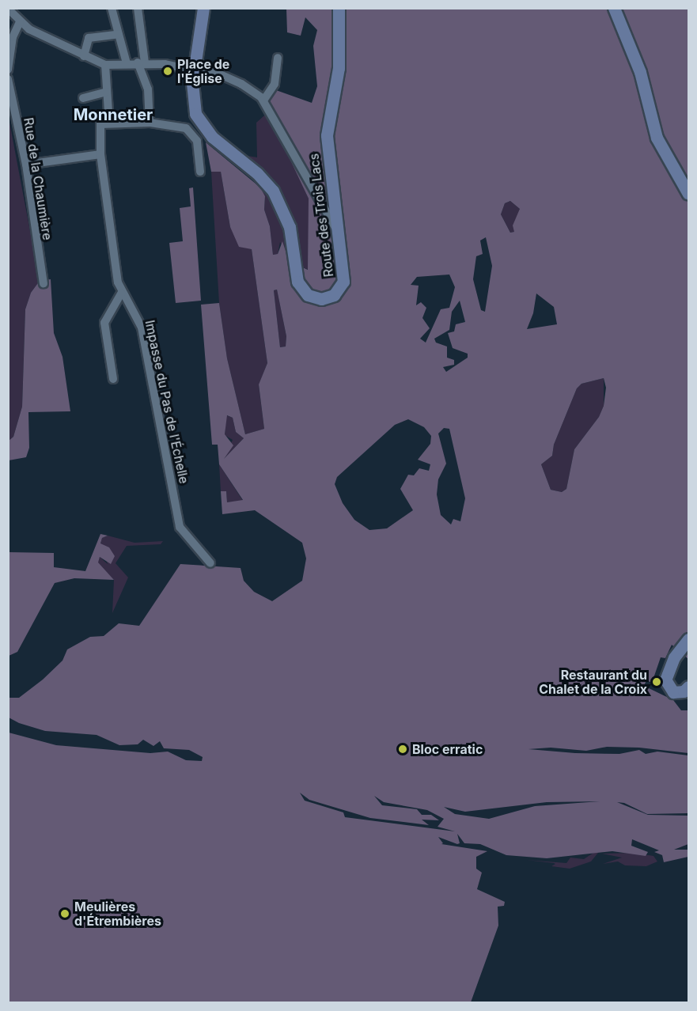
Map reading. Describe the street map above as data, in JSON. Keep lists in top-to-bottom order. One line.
{"streets":{"street":["Rue de la Chaumière","Route des Trois Lacs","Impasse du Pas de l'Échelle"]},"districts":["Monnetier"],"places":["Place de l'Église","Restaurant du Chalet de la Croix","Bloc erratic","Meulières d'Étrembières"]}
